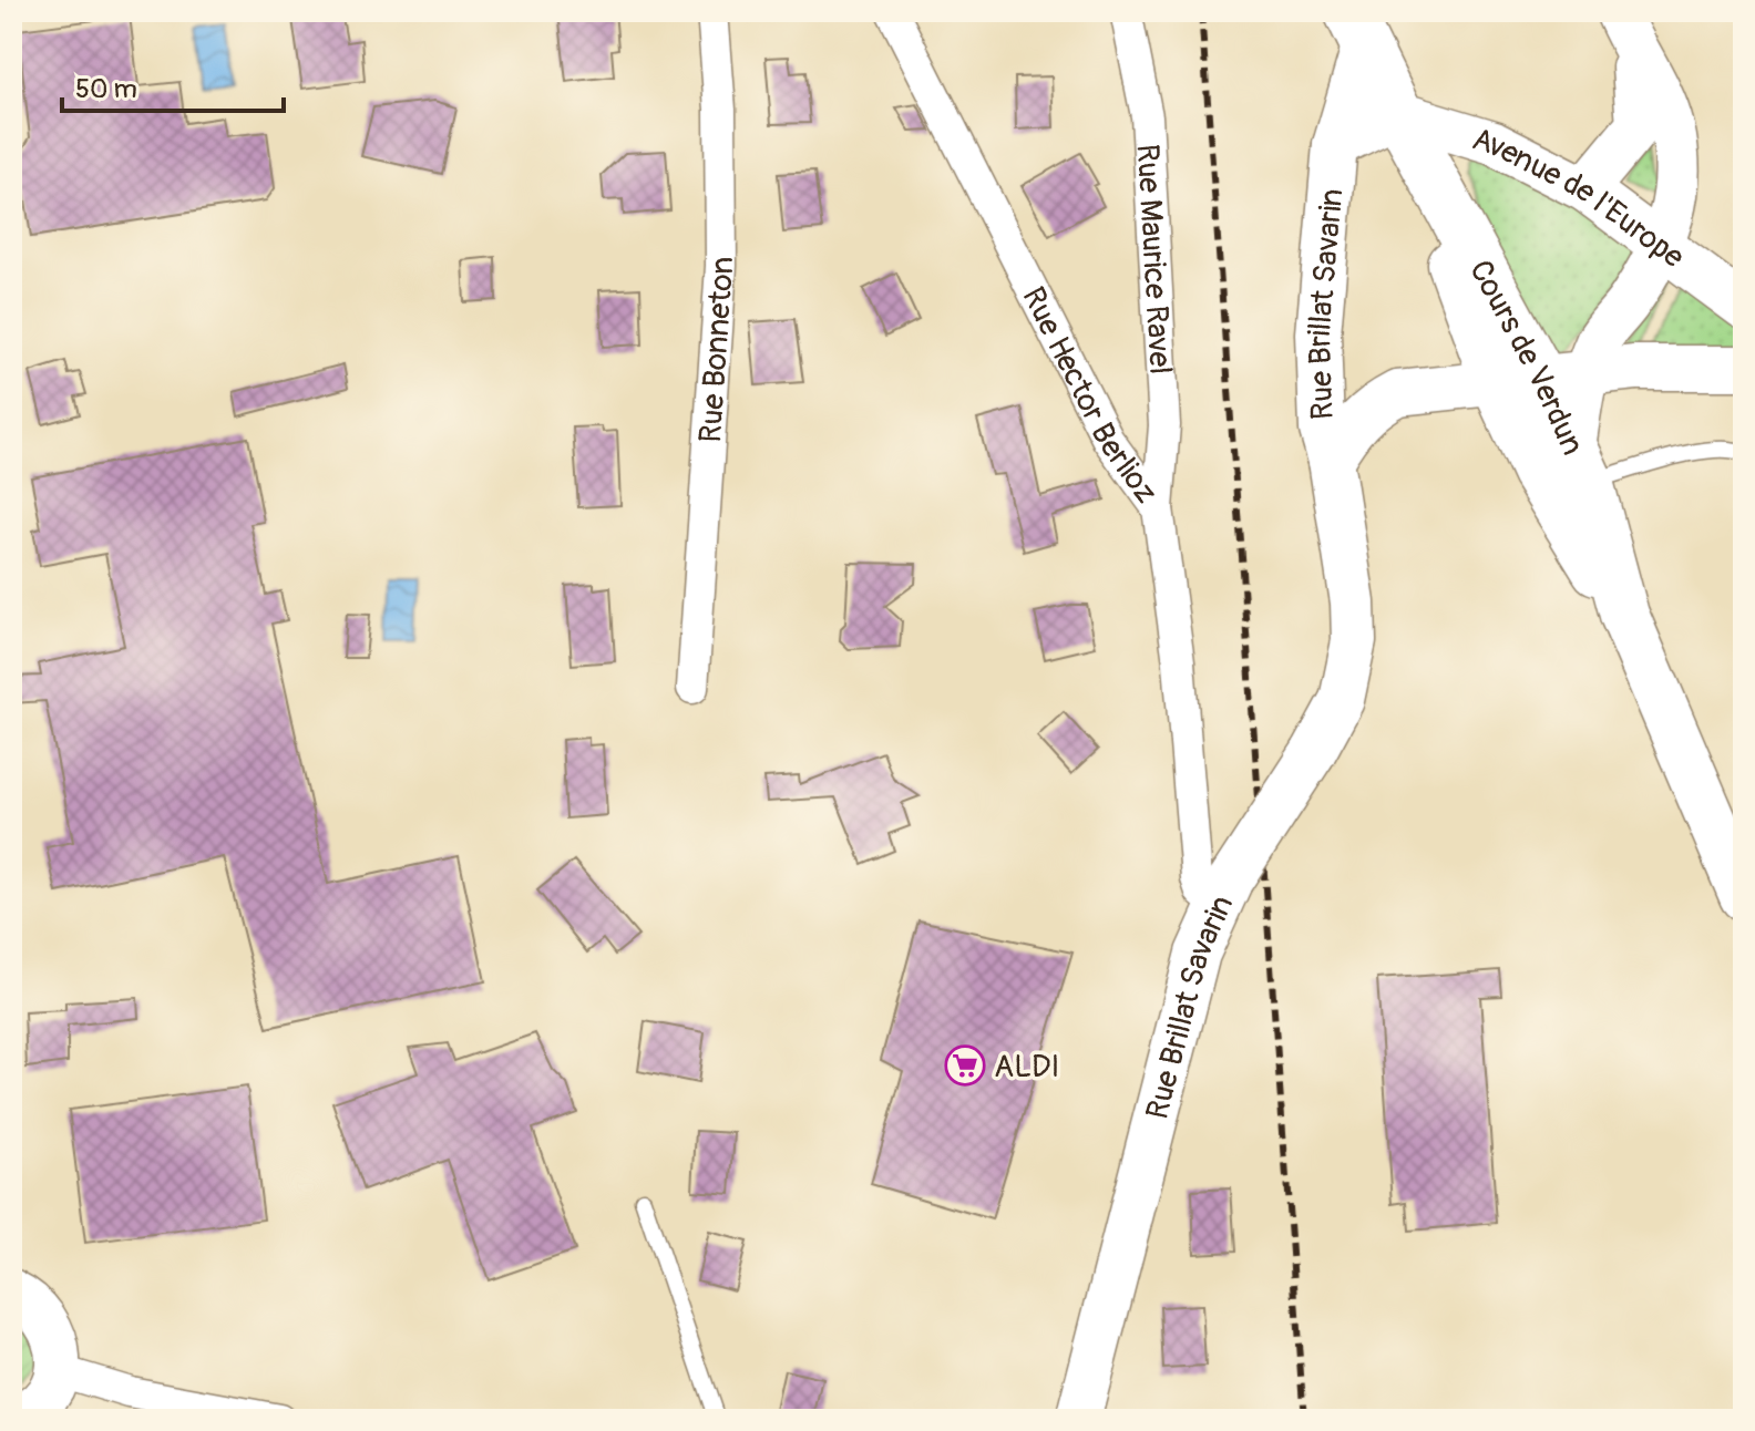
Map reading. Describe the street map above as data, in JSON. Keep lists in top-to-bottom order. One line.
{"streets":{"main road":["Avenue de l'Europe","Rue Brillat Savarin","Cours de Verdun"],"street":["Rue Maurice Ravel","Rue Bonneton","Rue Hector Berlioz"]},"crossings":[["Avenue de l'Europe","Rue Brillat Savarin"],["Avenue de l'Europe","Cours de Verdun"],["Rue Maurice Ravel","Rue Hector Berlioz"],["Rue Brillat Savarin","Cours de Verdun"],["Rue Brillat Savarin","Rue Hector Berlioz"]],"places":{"supermarket":["ALDI"]},"scale_bar":"50 m"}
